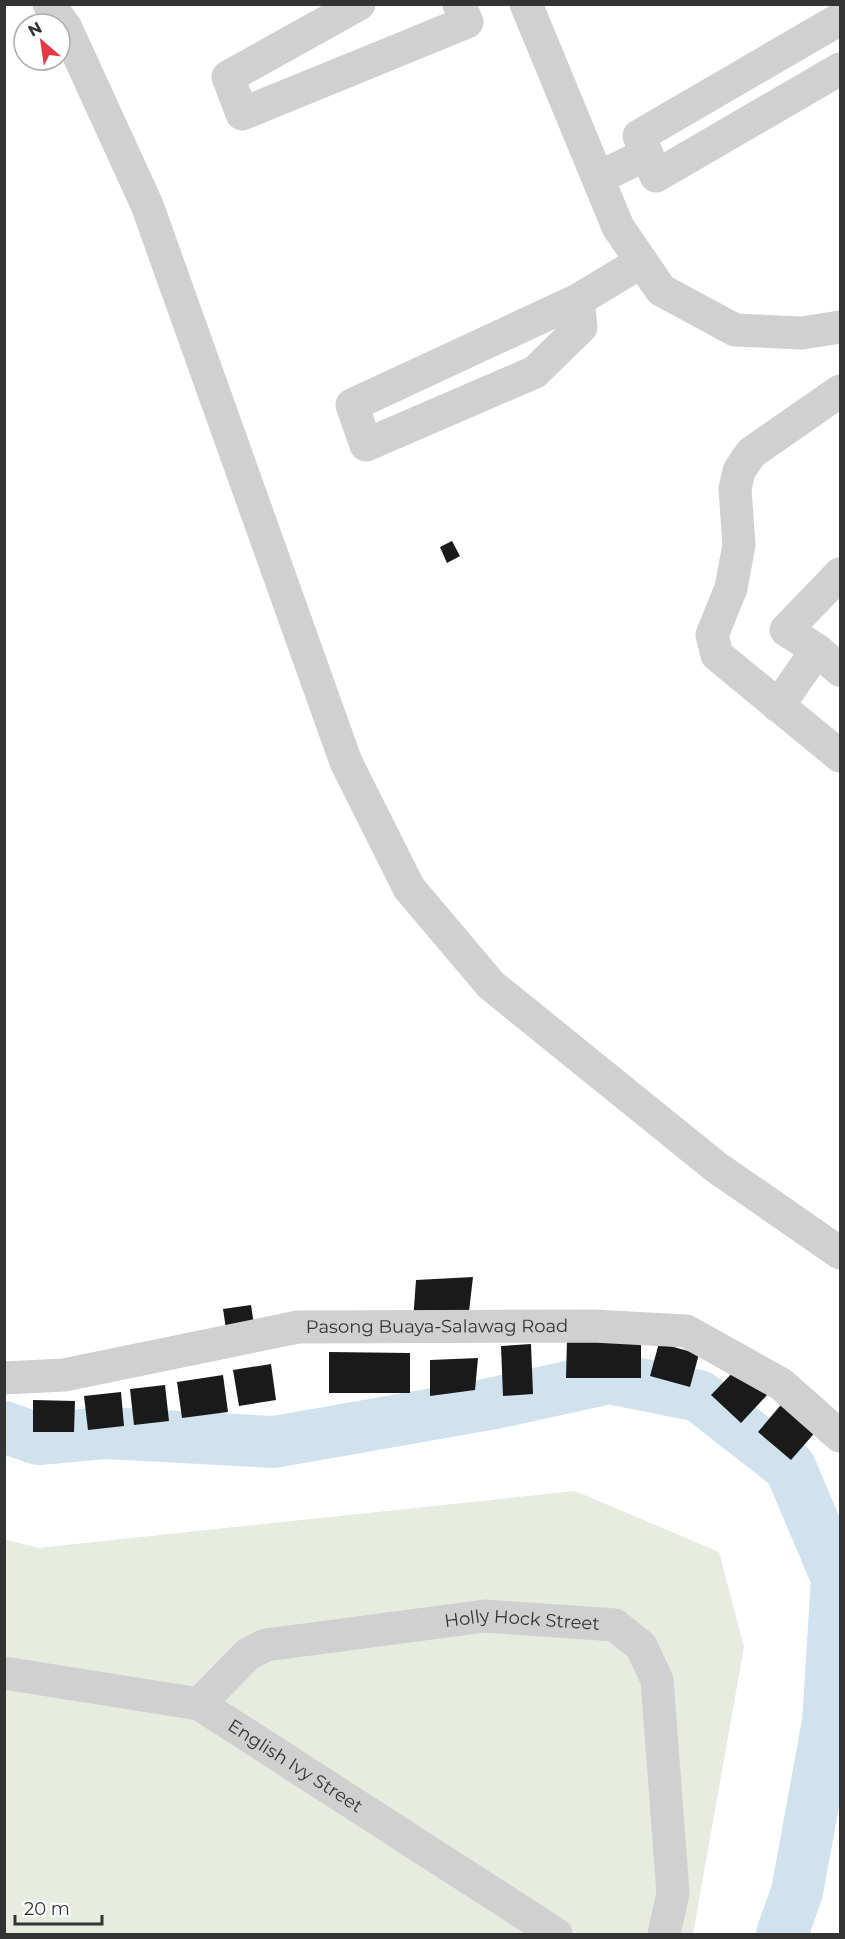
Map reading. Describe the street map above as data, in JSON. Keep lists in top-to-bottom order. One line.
{"streets":{"street":["Pasong Buaya-Salawag Road","Holly Hock Street","English Ivy Street"]},"crossings":[["Holly Hock Street","English Ivy Street"]],"scale_bar":"20 m","north":"top left"}
